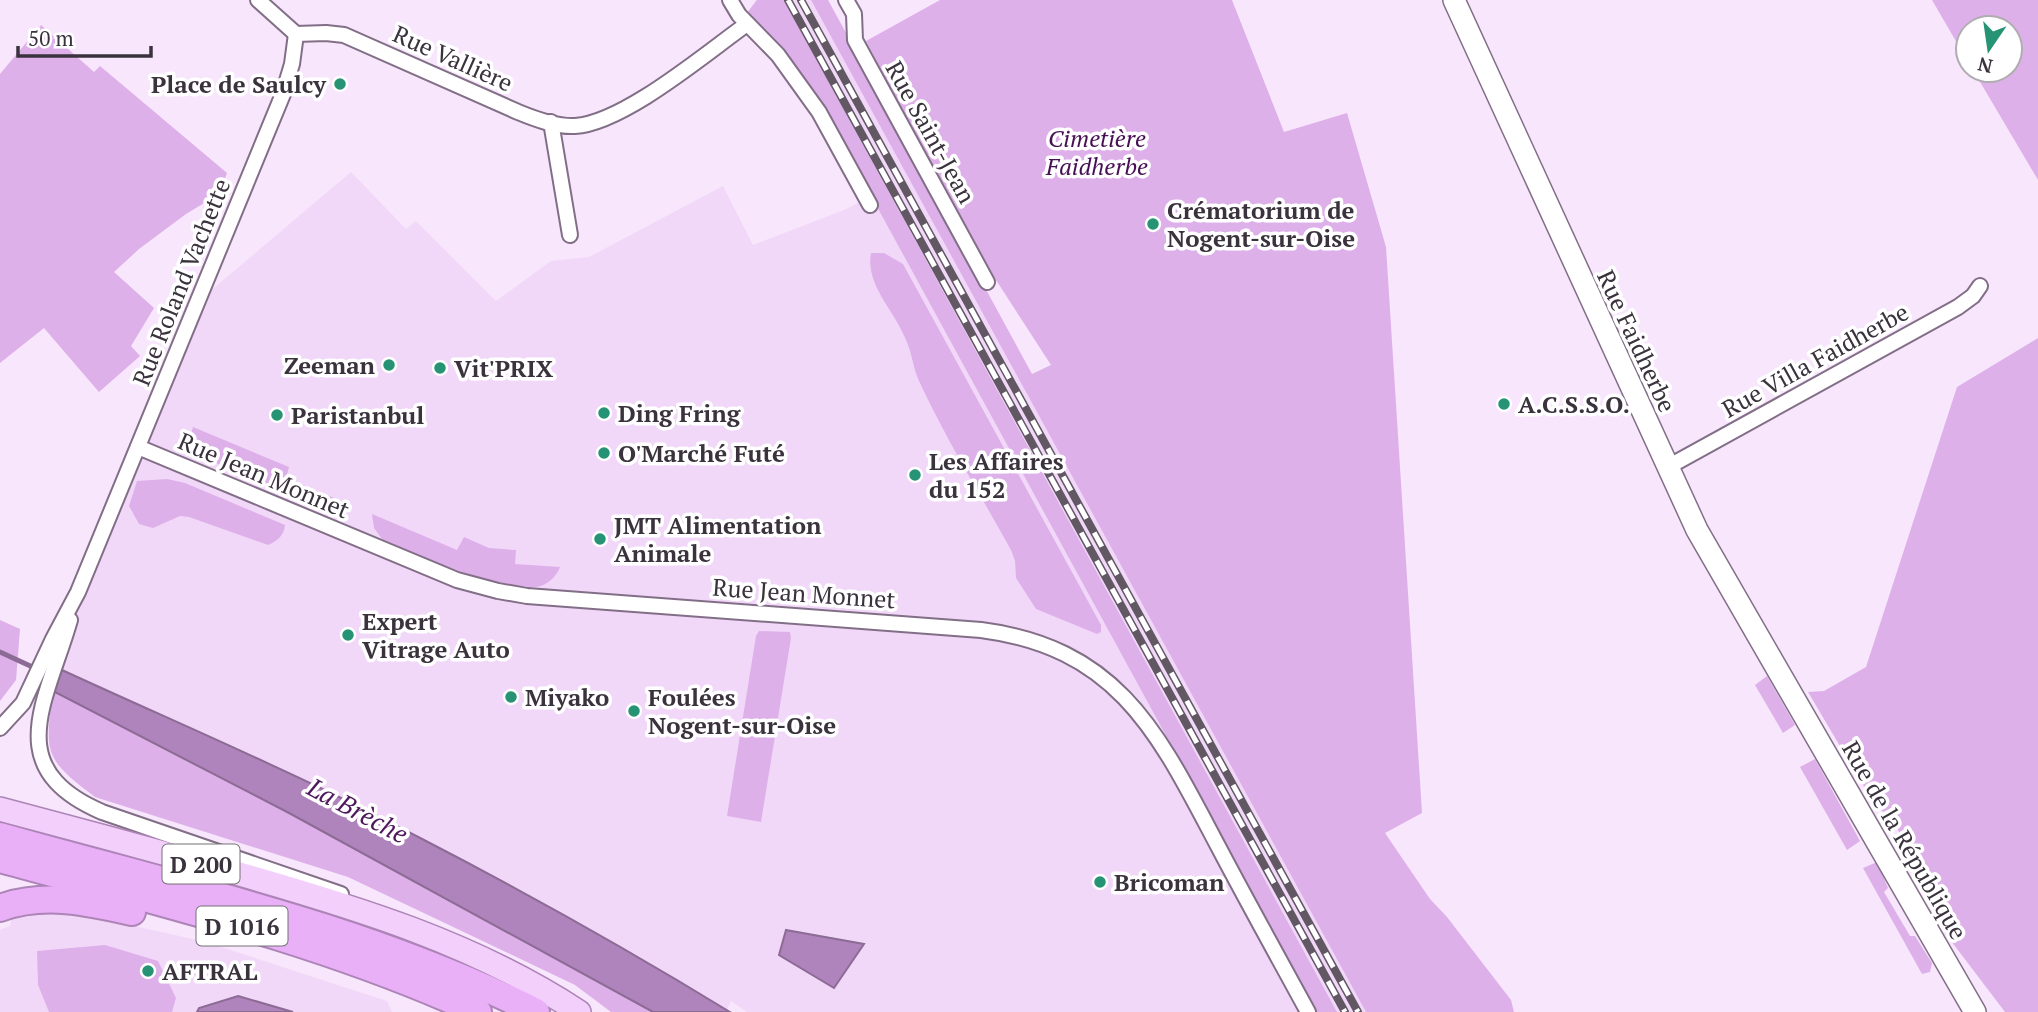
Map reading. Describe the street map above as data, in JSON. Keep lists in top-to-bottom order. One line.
{"streets":{"highway":["D 1016"],"main road":["Rue Faidherbe","Rue de la République","D 200"],"street":["Rue Vallière","Rue Saint-Jean","Rue Roland Vachette","Rue Villa Faidherbe","Rue Jean Monnet"]},"crossings":[["Rue Vallière","Rue Roland Vachette"],["Rue Roland Vachette","Rue Jean Monnet"],["Rue Faidherbe","Rue Villa Faidherbe"],["Rue Faidherbe","Rue de la République"]],"water":["La Brèche"],"parks":["Cimetière Faidherbe"],"places":["Place de Saulcy","Crématorium de Nogent-sur-Oise","Zeeman","Vit'PRIX","A.C.S.S.O.","Ding Fring","Paristanbul","O'Marché Futé","Les Affaires du 152","JMT Alimentation Animale","Expert Vitrage Auto","Miyako","Foulées Nogent-sur-Oise","Bricoman","AFTRAL"],"scale_bar":"50 m","north":"bottom"}
